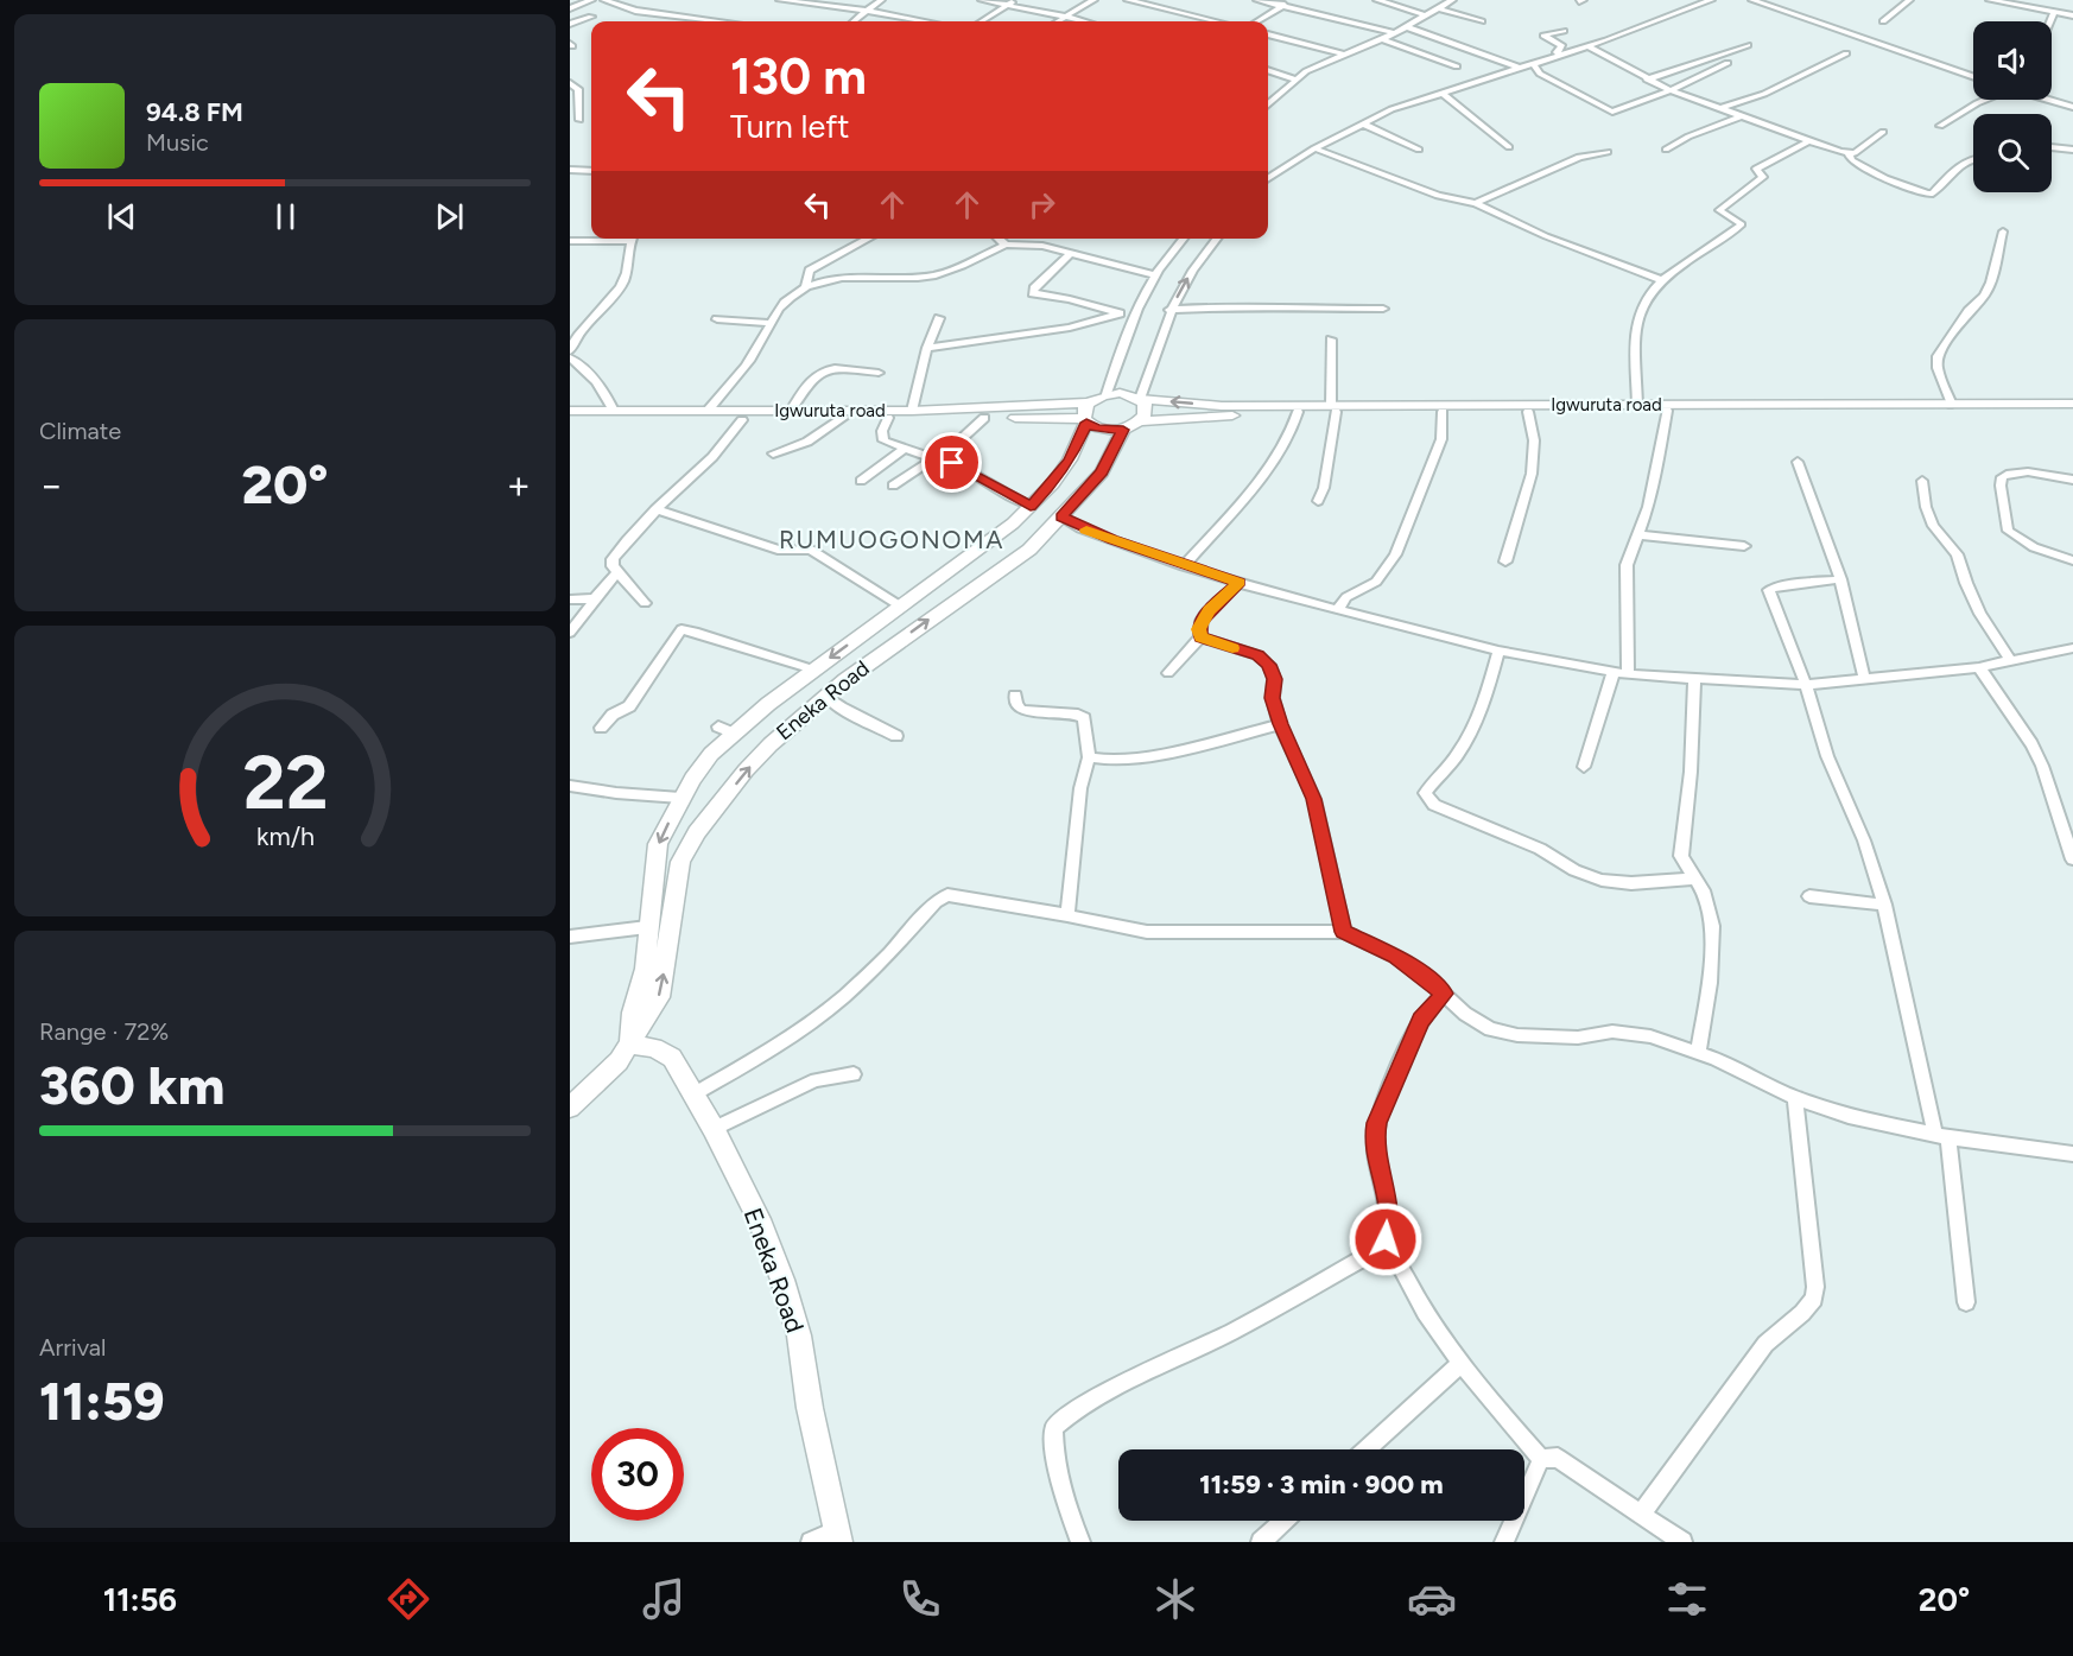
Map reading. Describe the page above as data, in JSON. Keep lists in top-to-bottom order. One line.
{"streets":{"main road":["Igwuruta road","Eneka Road"]},"crossings":[["Igwuruta road","Eneka Road"]],"districts":["RUMUOGONOMA"],"page":{"turn":["130 m","Turn left"],"song":["94.8 FM","Music"],"tile":["Climate",["Range · 72%","360 km"],["Arrival","11:59"]],"heat":["−","20°","+"],"limit":"30","trip":"11:59 · 3 min · 900 m","tabs":["11:56","20°"],"gauge":["22","km/h"]}}
